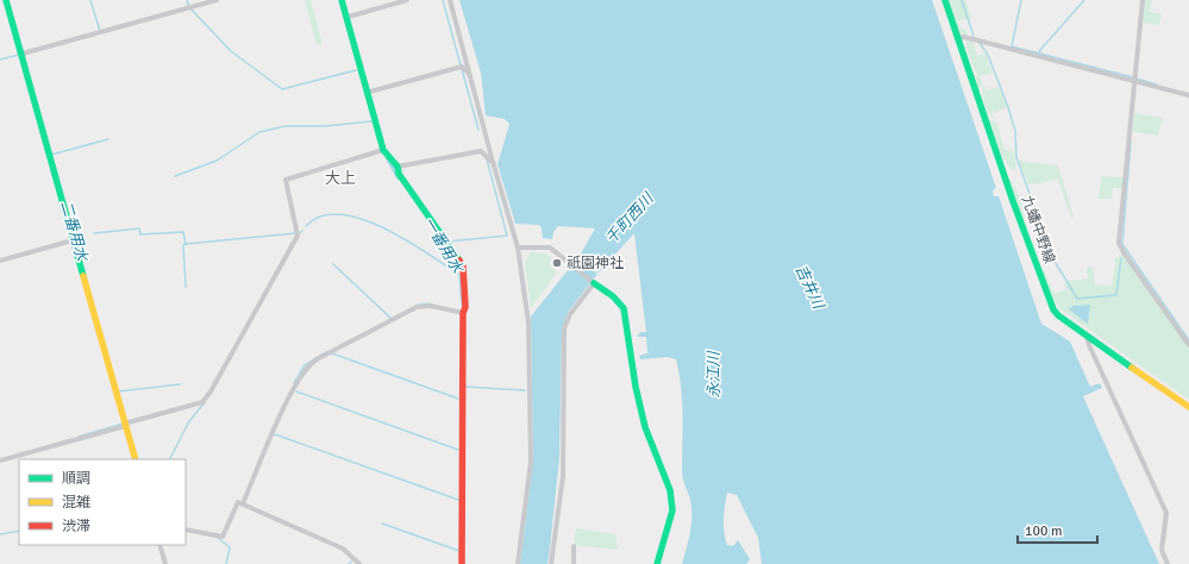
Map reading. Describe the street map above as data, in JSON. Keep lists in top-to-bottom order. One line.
{"streets":{"street":["九蟠中野線"]},"districts":["大上"],"water":["千町西川","二番用水","一番用水","吉井川","永江川"],"places":["祇園神社"],"legend":["順調","混雑","渋滞"],"scale_bar":"100 m"}
